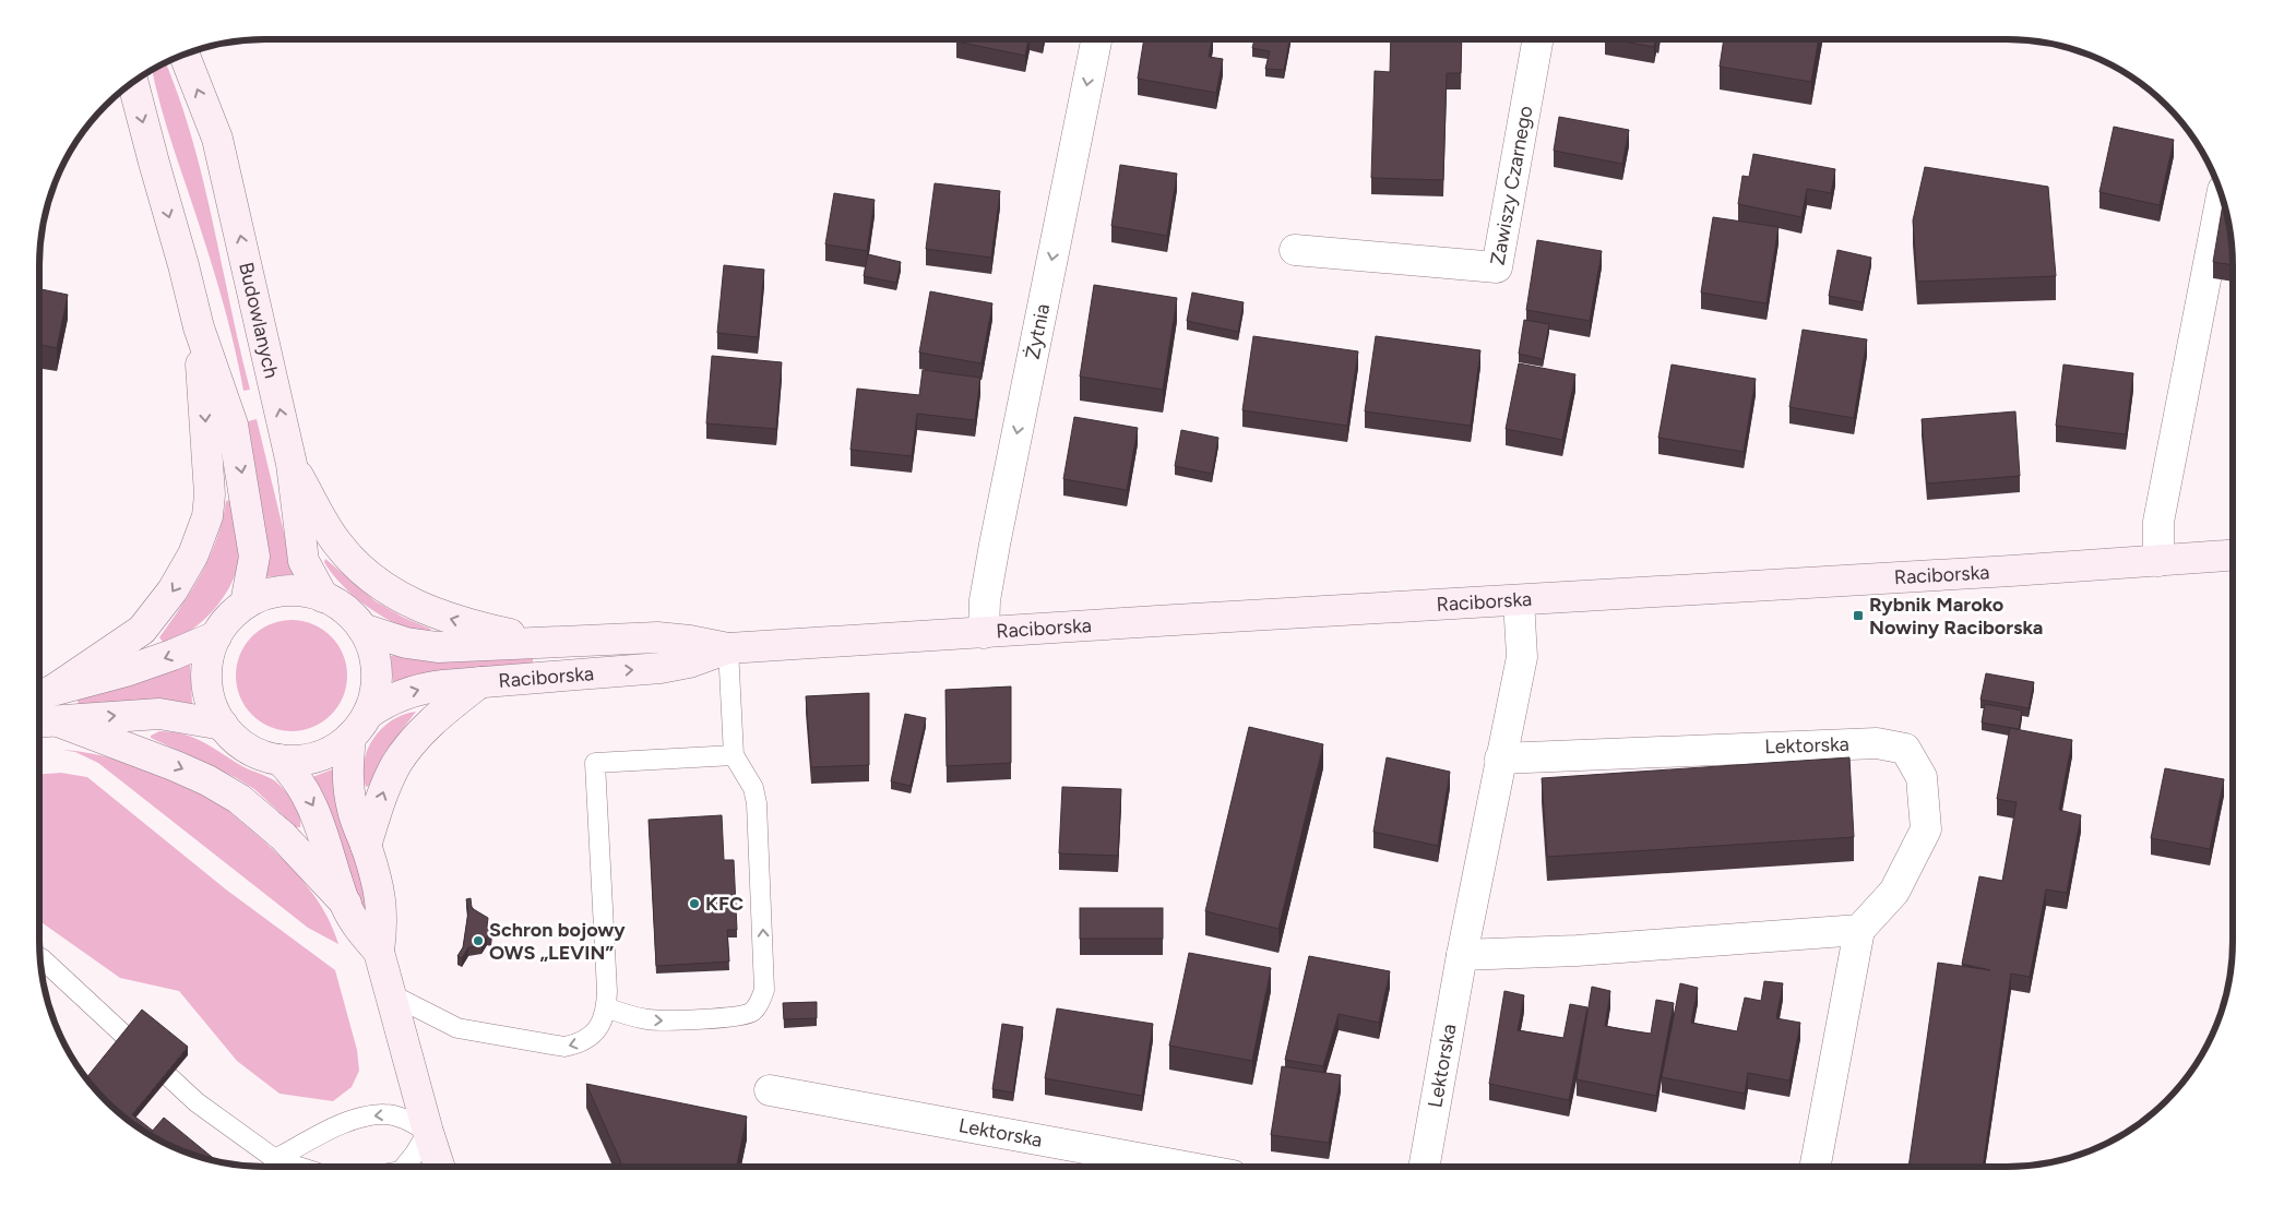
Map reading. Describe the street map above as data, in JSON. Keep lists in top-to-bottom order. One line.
{"streets":{"main road":["Budowlanych","Raciborska"],"street":["Zawiszy Czarnego","Żytnia","Lektorska"]},"crossings":[["Budowlanych","Raciborska"],["Żytnia","Raciborska"],["Raciborska","Lektorska"]],"one_way":["Żytnia"],"places":{"transit":["Rybnik Maroko Nowiny Raciborska"],"other":["KFC","Schron bojowy OWS „LEVIN”"]}}
